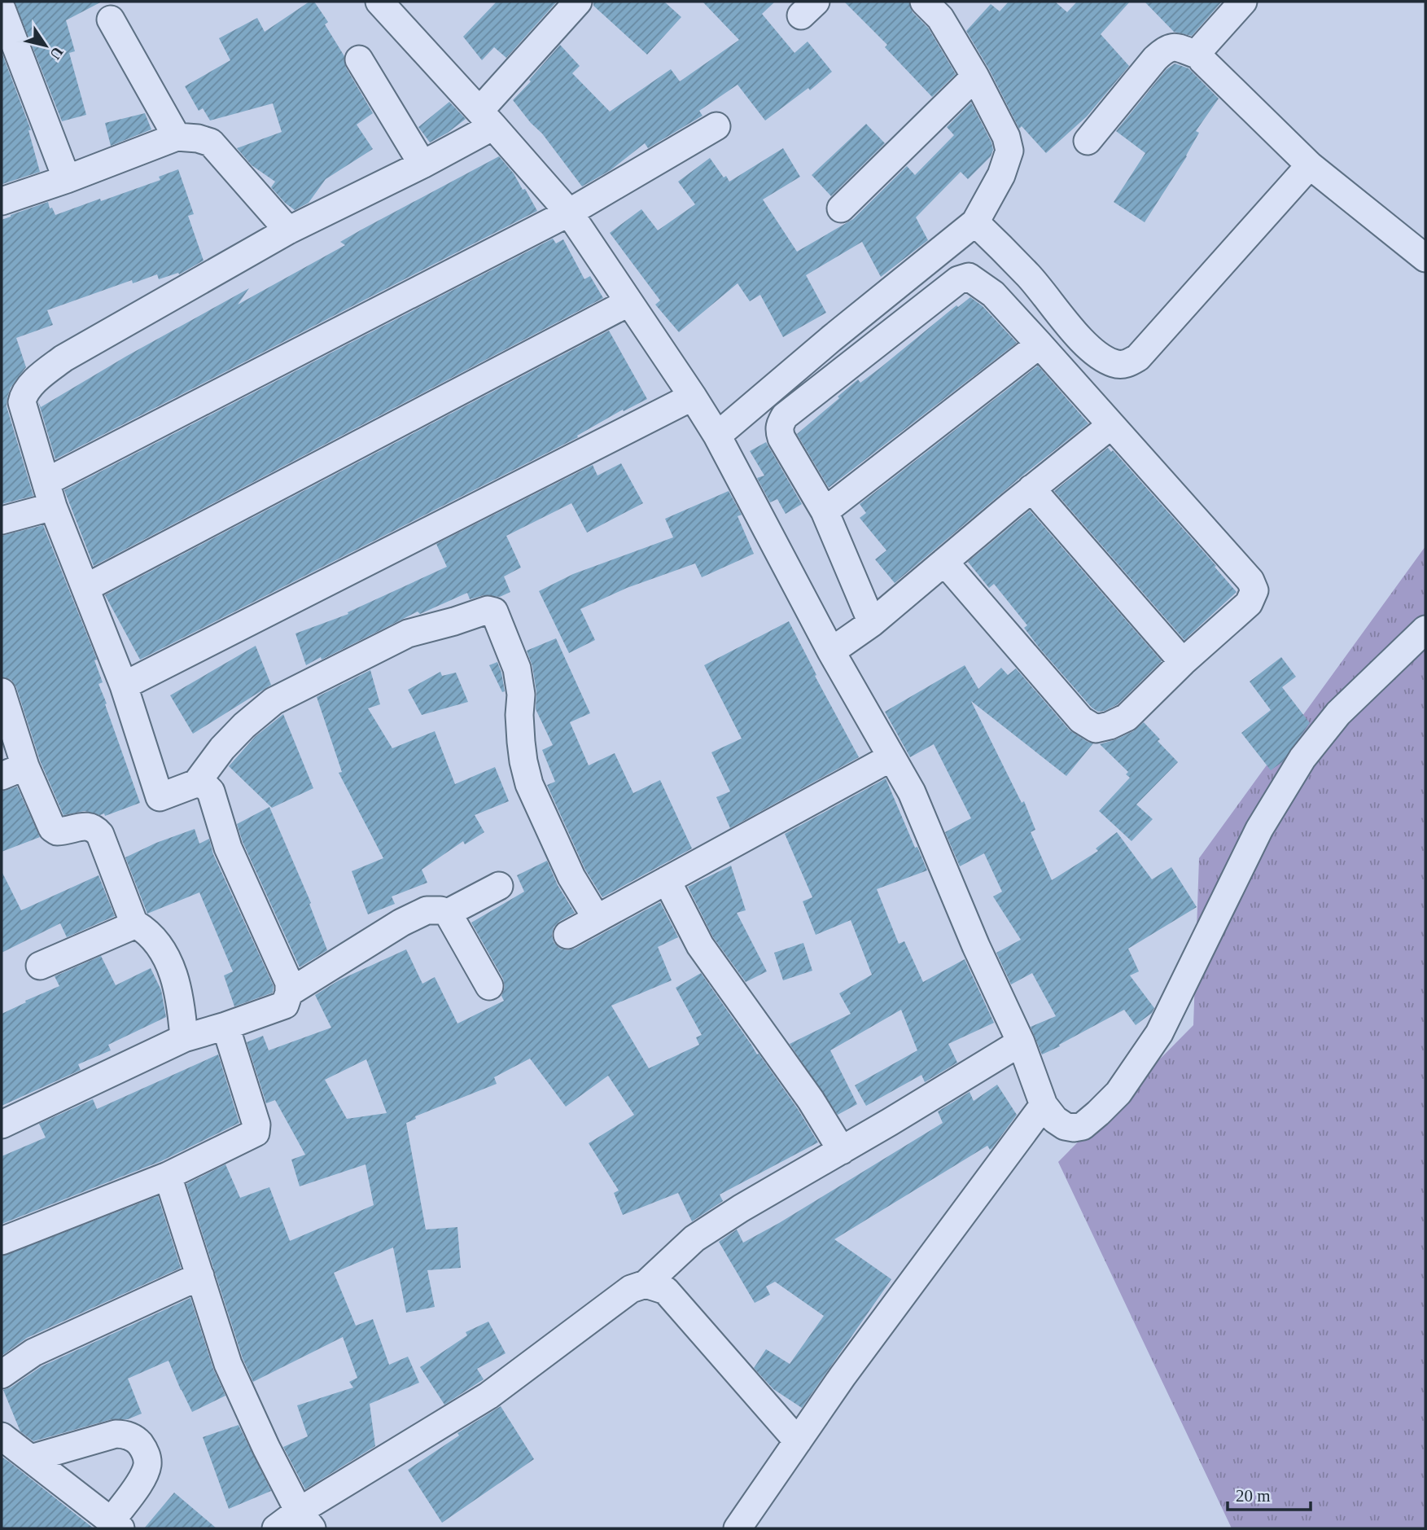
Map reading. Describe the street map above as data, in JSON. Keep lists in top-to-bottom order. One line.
{"scale_bar":"20 m","north":"bottom right"}
